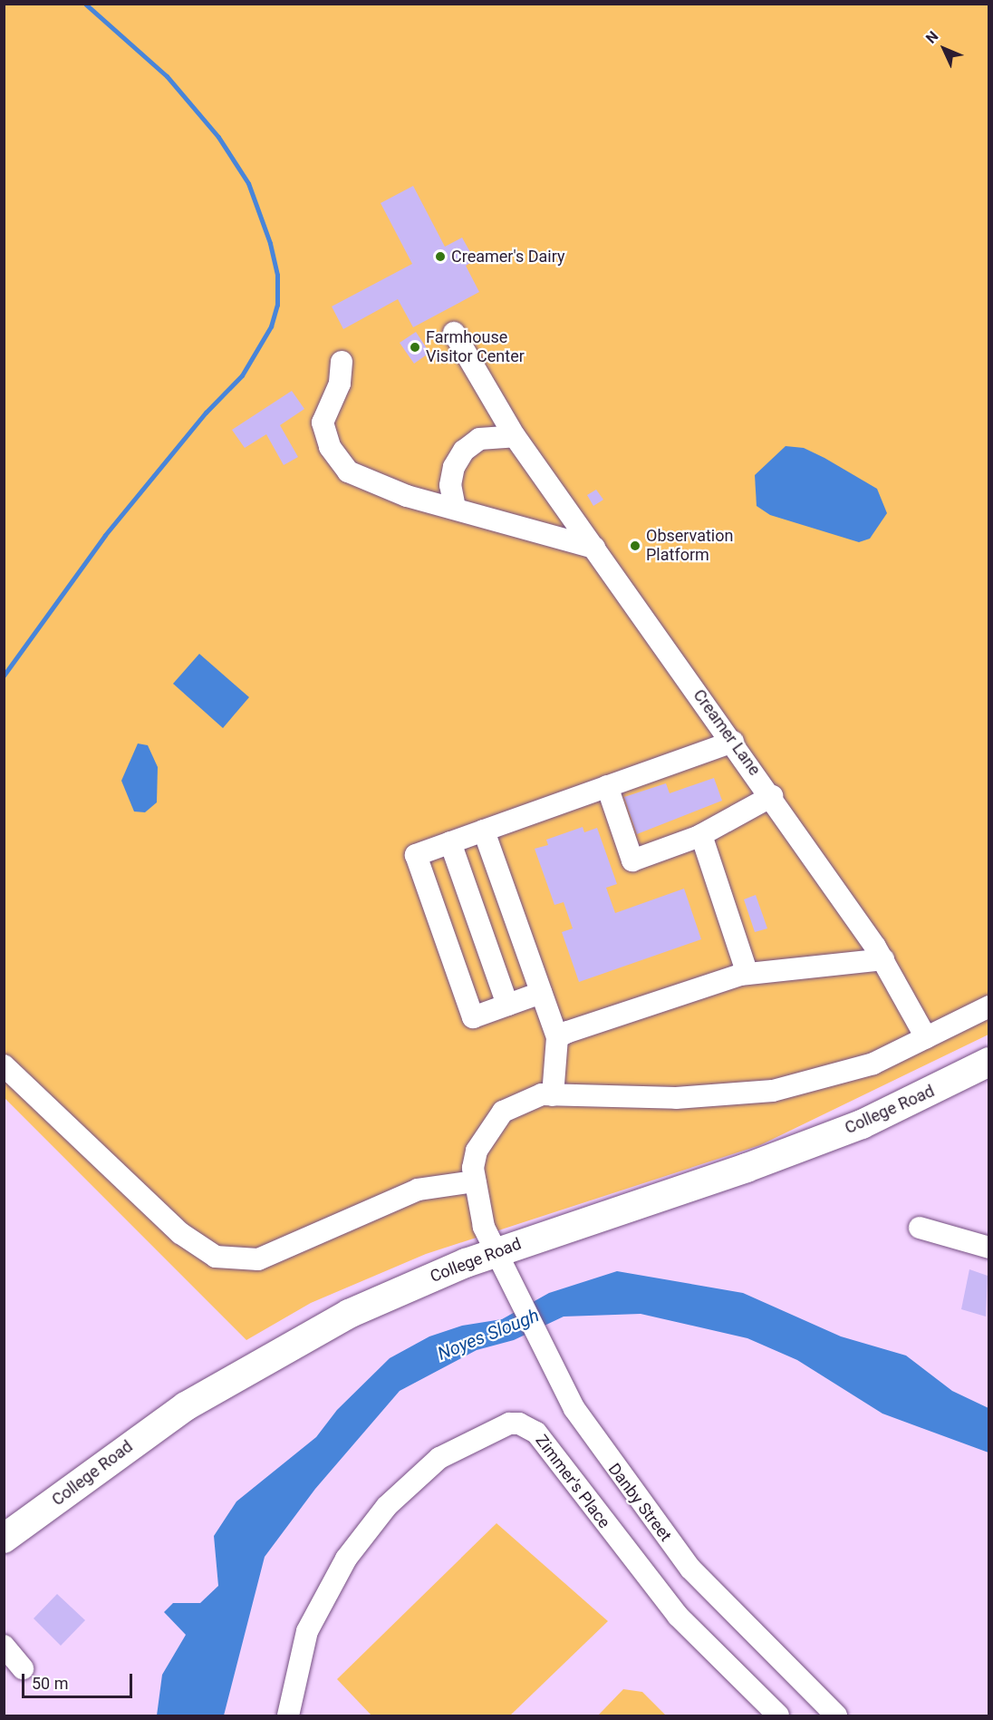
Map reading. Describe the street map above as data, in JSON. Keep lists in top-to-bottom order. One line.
{"streets":{"main road":["College Road"],"street":["Creamer Lane","Zimmer's Place","Danby Street"]},"crossings":[["College Road","Danby Street"]],"water":["Noyes Slough"],"places":["Creamer's Dairy","Farmhouse Visitor Center","Observation Platform"],"scale_bar":"50 m","north":"top left"}
